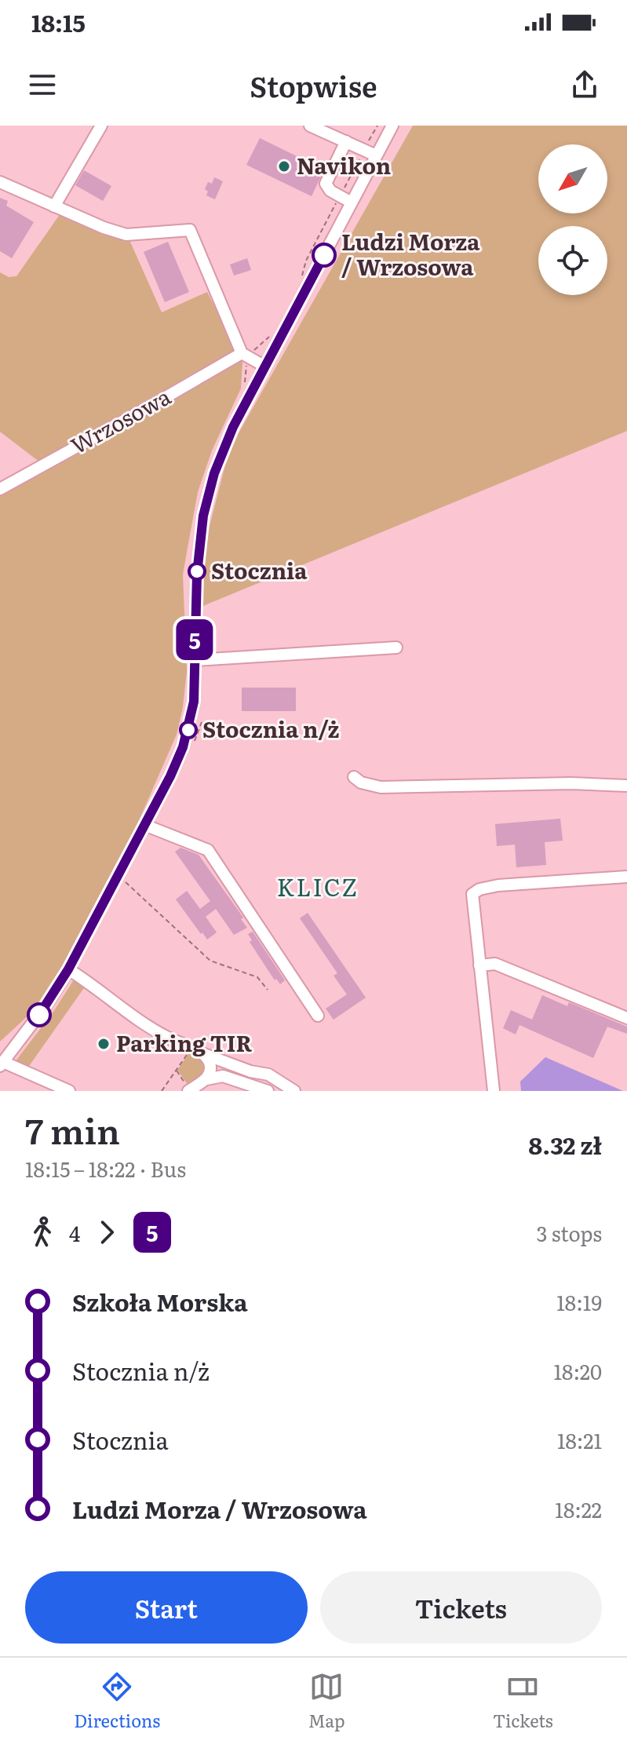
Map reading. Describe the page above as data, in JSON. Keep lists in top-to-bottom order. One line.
{"streets":{"street":["Wrzosowa"]},"districts":["KLICZ"],"places":["Navikon","Ludzi Morza / Wrzosowa","Stocznia","Stocznia n/ż","Parking TIR"],"lines":["bus line 5"],"north":"bottom left","page":{"status":"18:15","header":"Stopwise","on_map":"5","heading":["7 min","18:15 – 18:22 · Bus","8.32 zł"],"legs":["4","5","3 stops"],"list":[{"name":"Szkoła Morska","value":"18:19"},{"name":"Stocznia n/ż","value":"18:20"},{"name":"Stocznia","value":"18:21"},{"name":"Ludzi Morza / Wrzosowa","value":"18:22"}],"buttons":["Start","Tickets"],"tabs":["Directions","Map","Tickets"]}}
